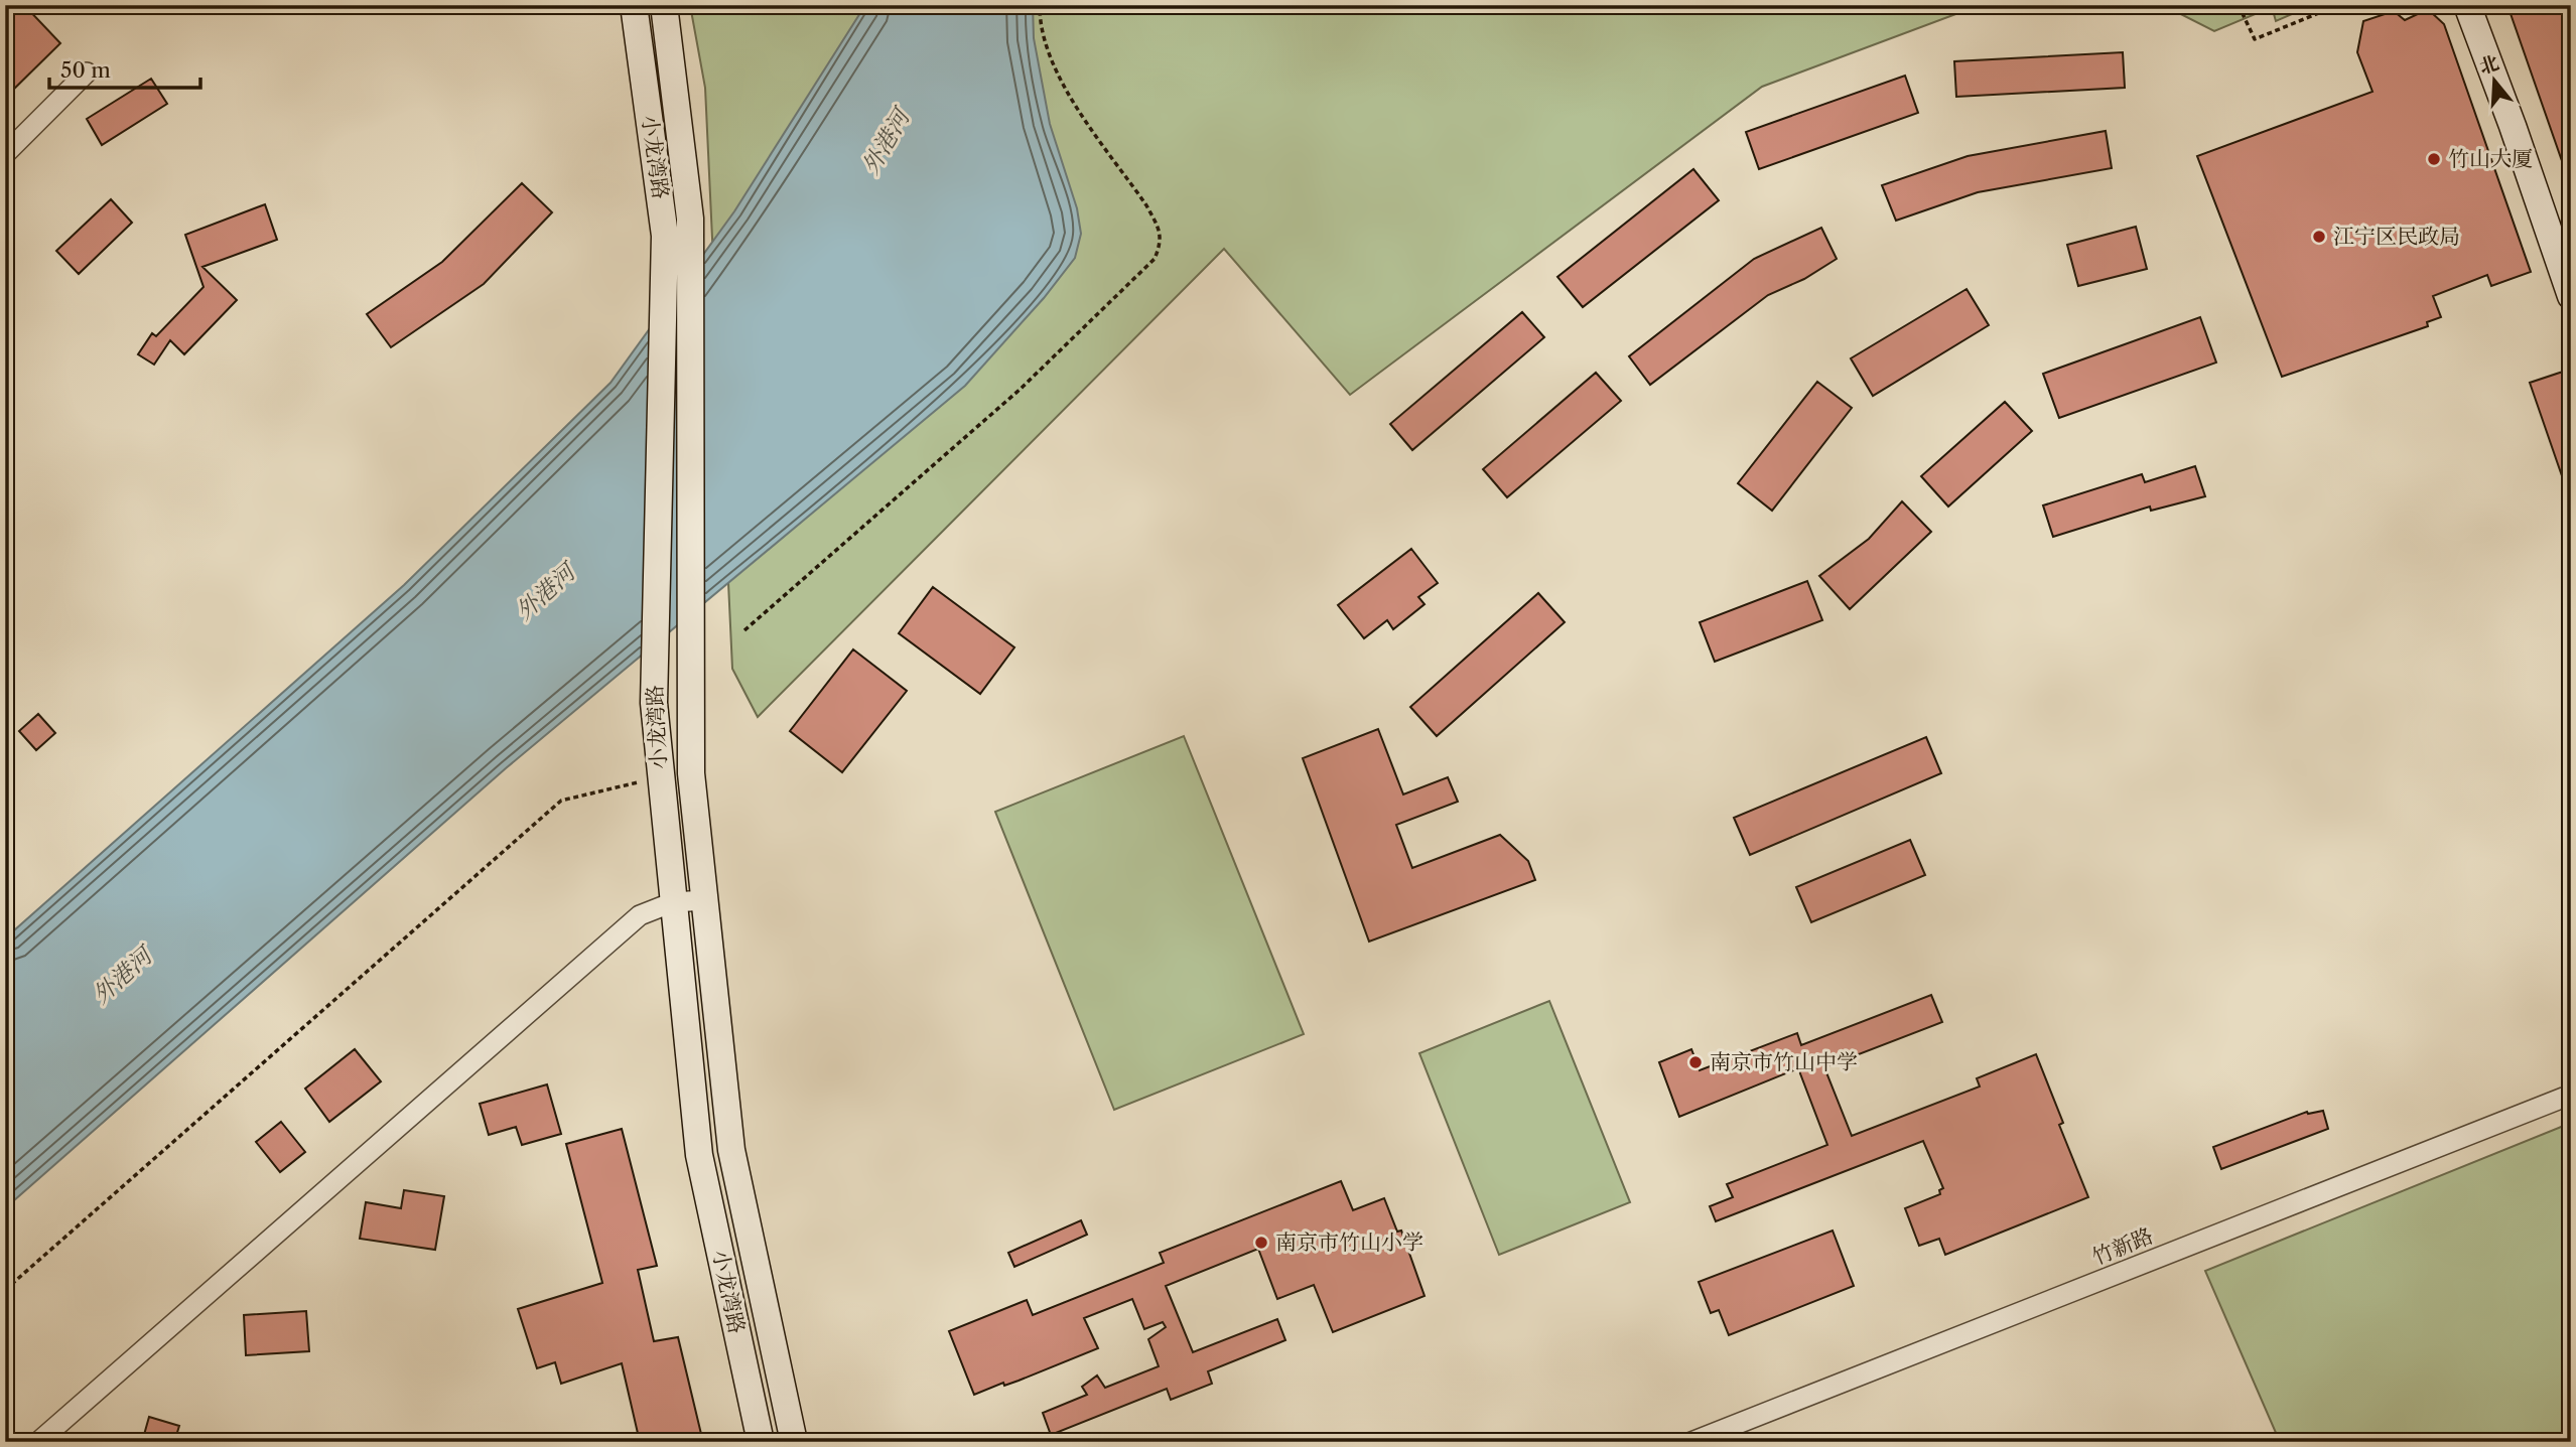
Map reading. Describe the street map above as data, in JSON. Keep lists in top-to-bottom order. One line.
{"streets":{"main road":["小龙湾路"],"street":["竹新路"]},"water":["外港河"],"places":["竹山大厦","江宁区民政局","南京市竹山中学","南京市竹山小学"],"scale_bar":"50 m","north":"top"}
